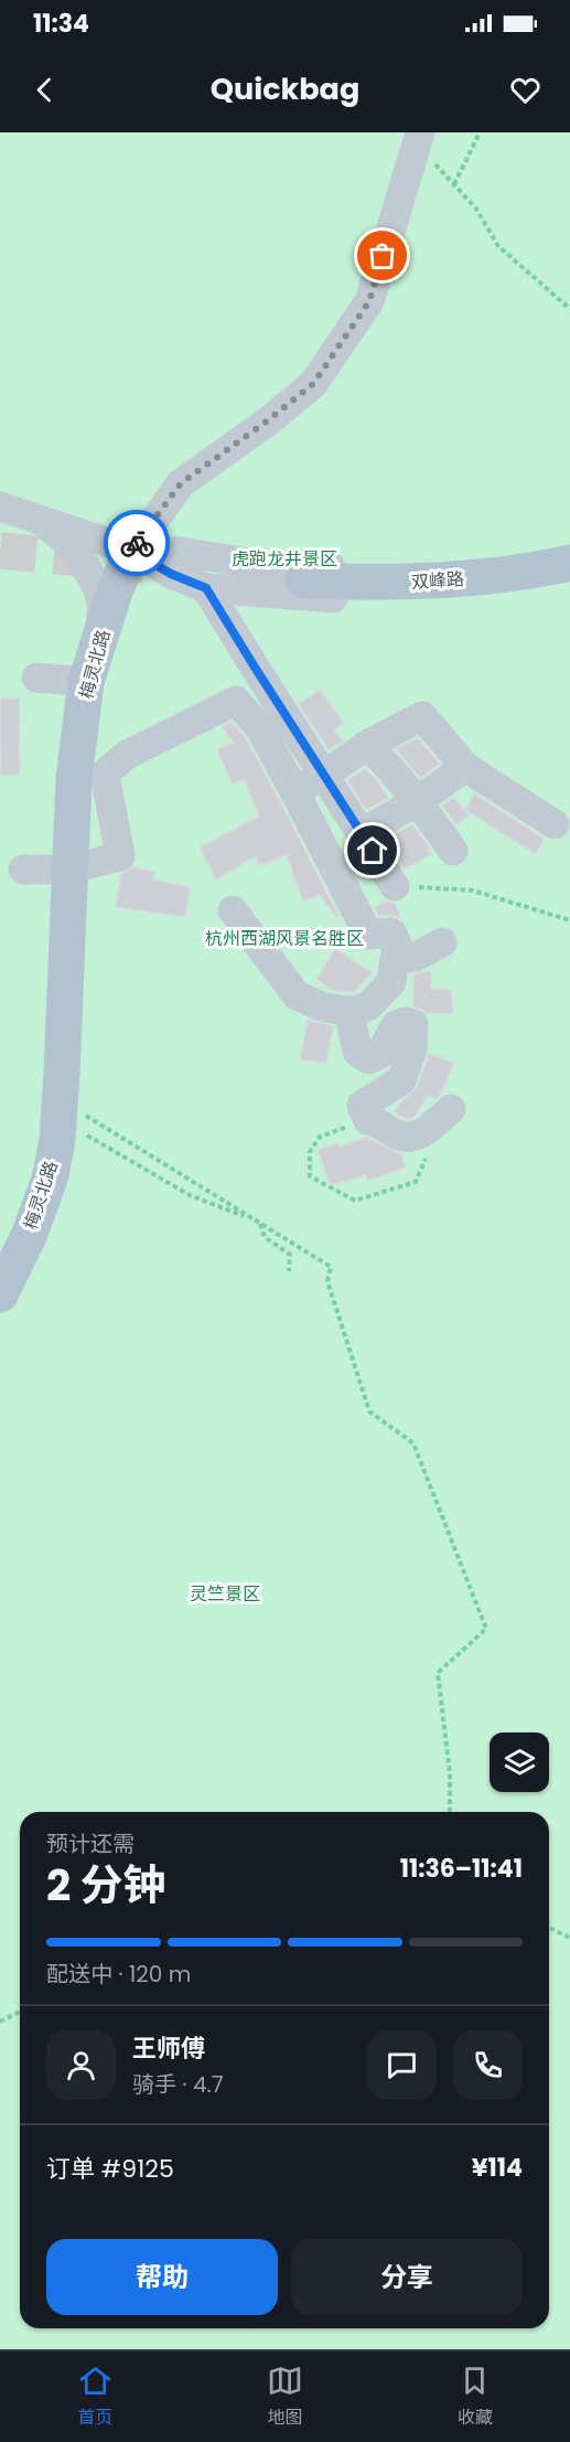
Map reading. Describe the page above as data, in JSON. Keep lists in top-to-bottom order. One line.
{"streets":{"main road":["双峰路","梅灵北路"]},"parks":["虎跑龙井景区","杭州西湖风景名胜区","灵竺景区"],"page":{"status":"11:34","header":"Quickbag","heading":["2 分钟","预计还需","11:36–11:41"],"panel":["王师傅","骑手 · 4.7","订单 #9125","¥114"],"bar":"配送中 · 120 m","buttons":["帮助","分享"],"tabs":["首页","地图","收藏"]}}
